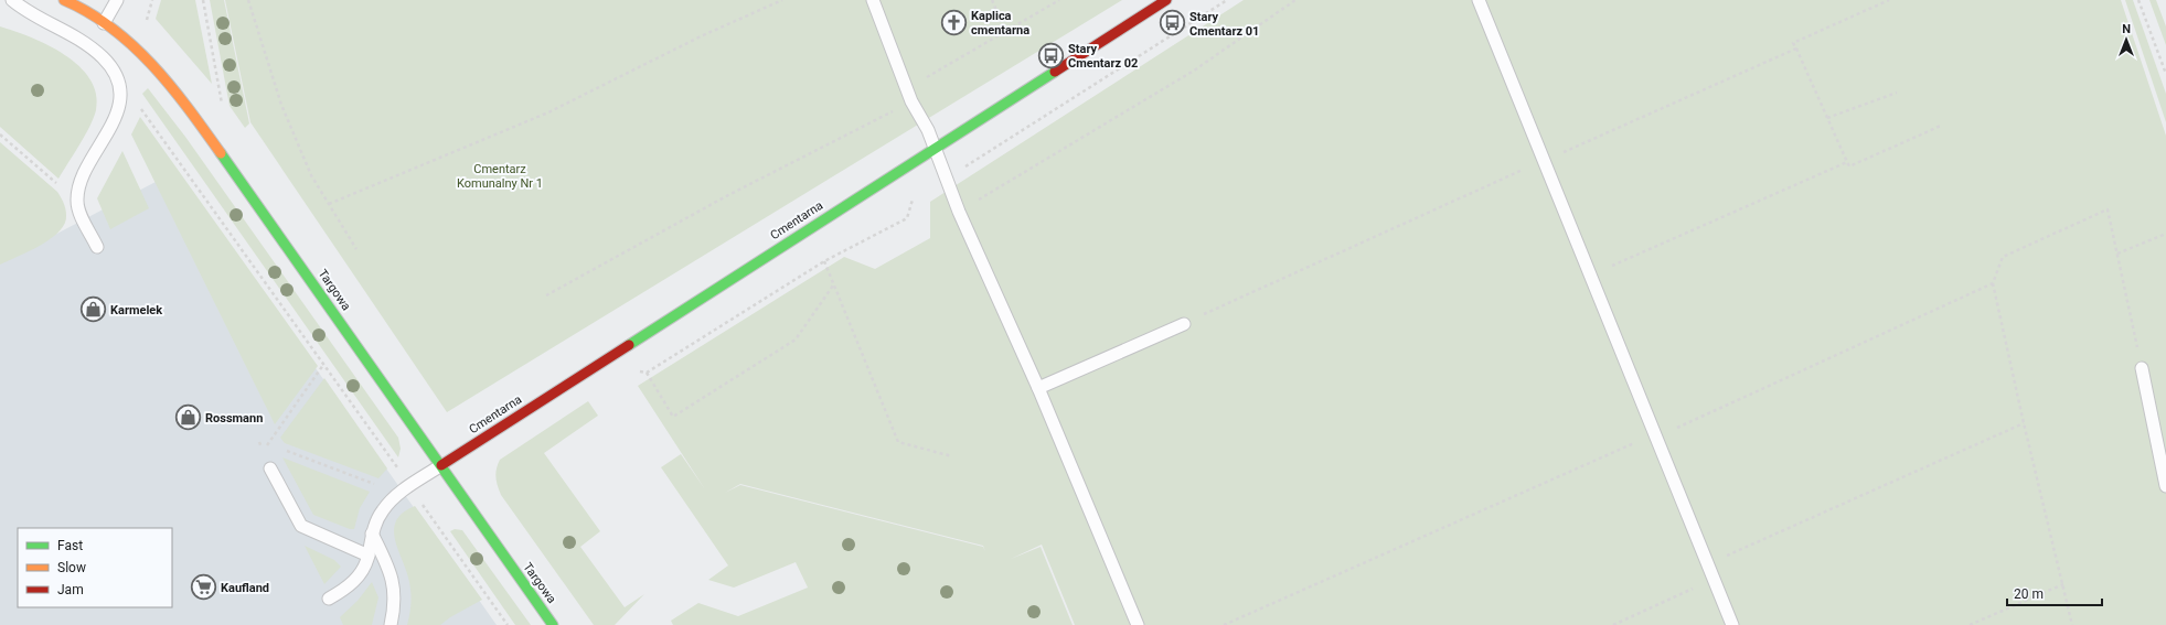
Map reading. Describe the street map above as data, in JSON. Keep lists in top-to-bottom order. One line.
{"streets":{"street":["Cmentarna","Targowa"]},"crossings":[["Cmentarna","Targowa"]],"parks":["Cmentarz Komunalny Nr 1"],"places":{"church":["Kaplica cmentarna"],"bus stop":["Stary Cmentarz 01","Stary Cmentarz 02"],"shop":["Karmelek","Rossmann"],"supermarket":["Kaufland"]},"legend":["Fast","Slow","Jam"],"scale_bar":"20 m","north":"top"}
